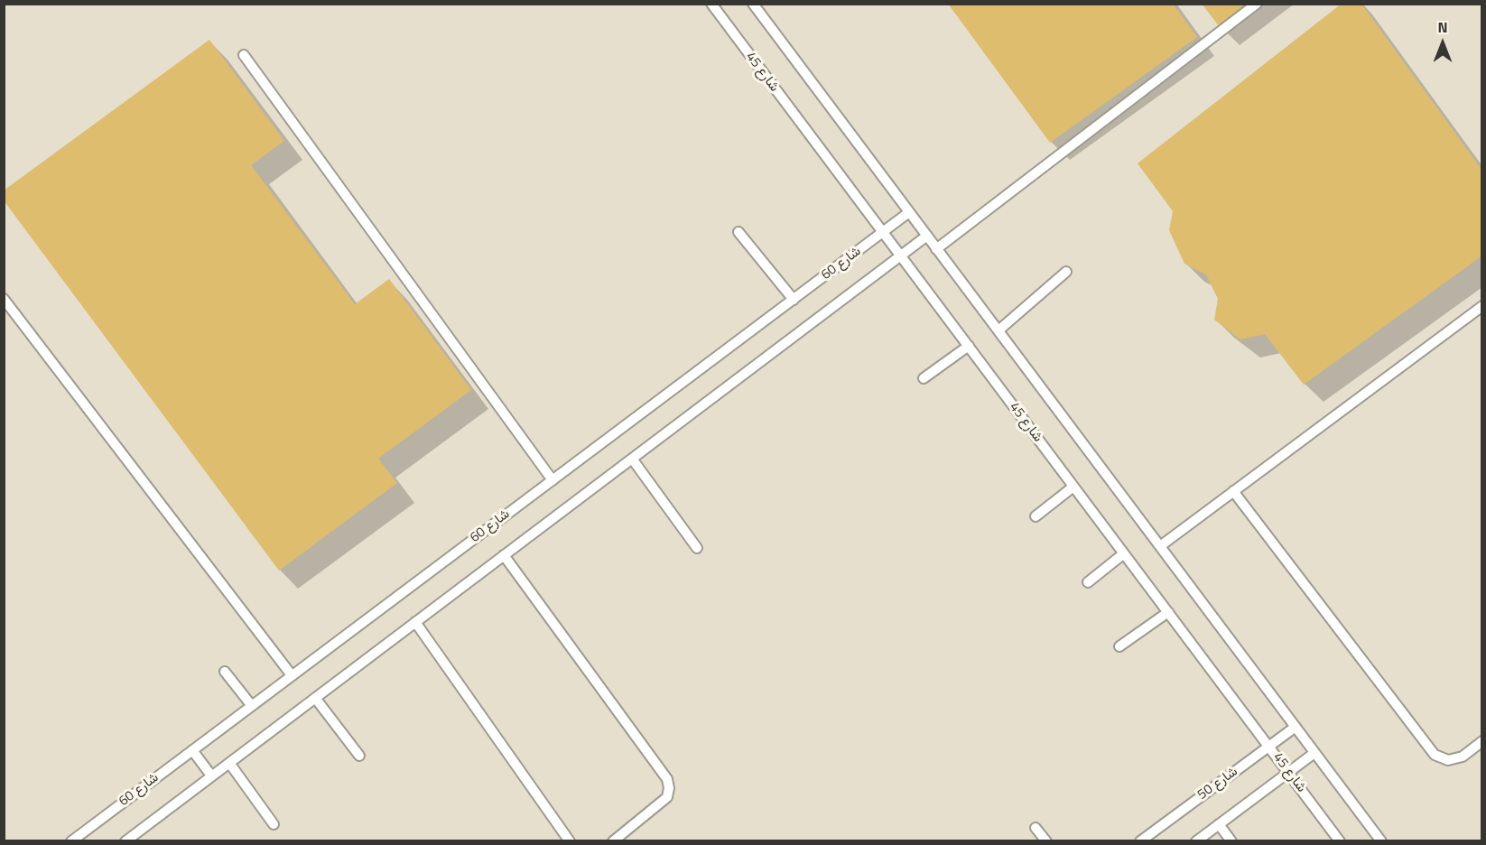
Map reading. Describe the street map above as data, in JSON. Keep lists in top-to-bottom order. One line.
{"streets":{"lane":["شارع 45","شارع 60","شارع 50"]},"crossings":[["شارع 45","شارع 60"],["شارع 45","شارع 50"]],"north":"top"}
